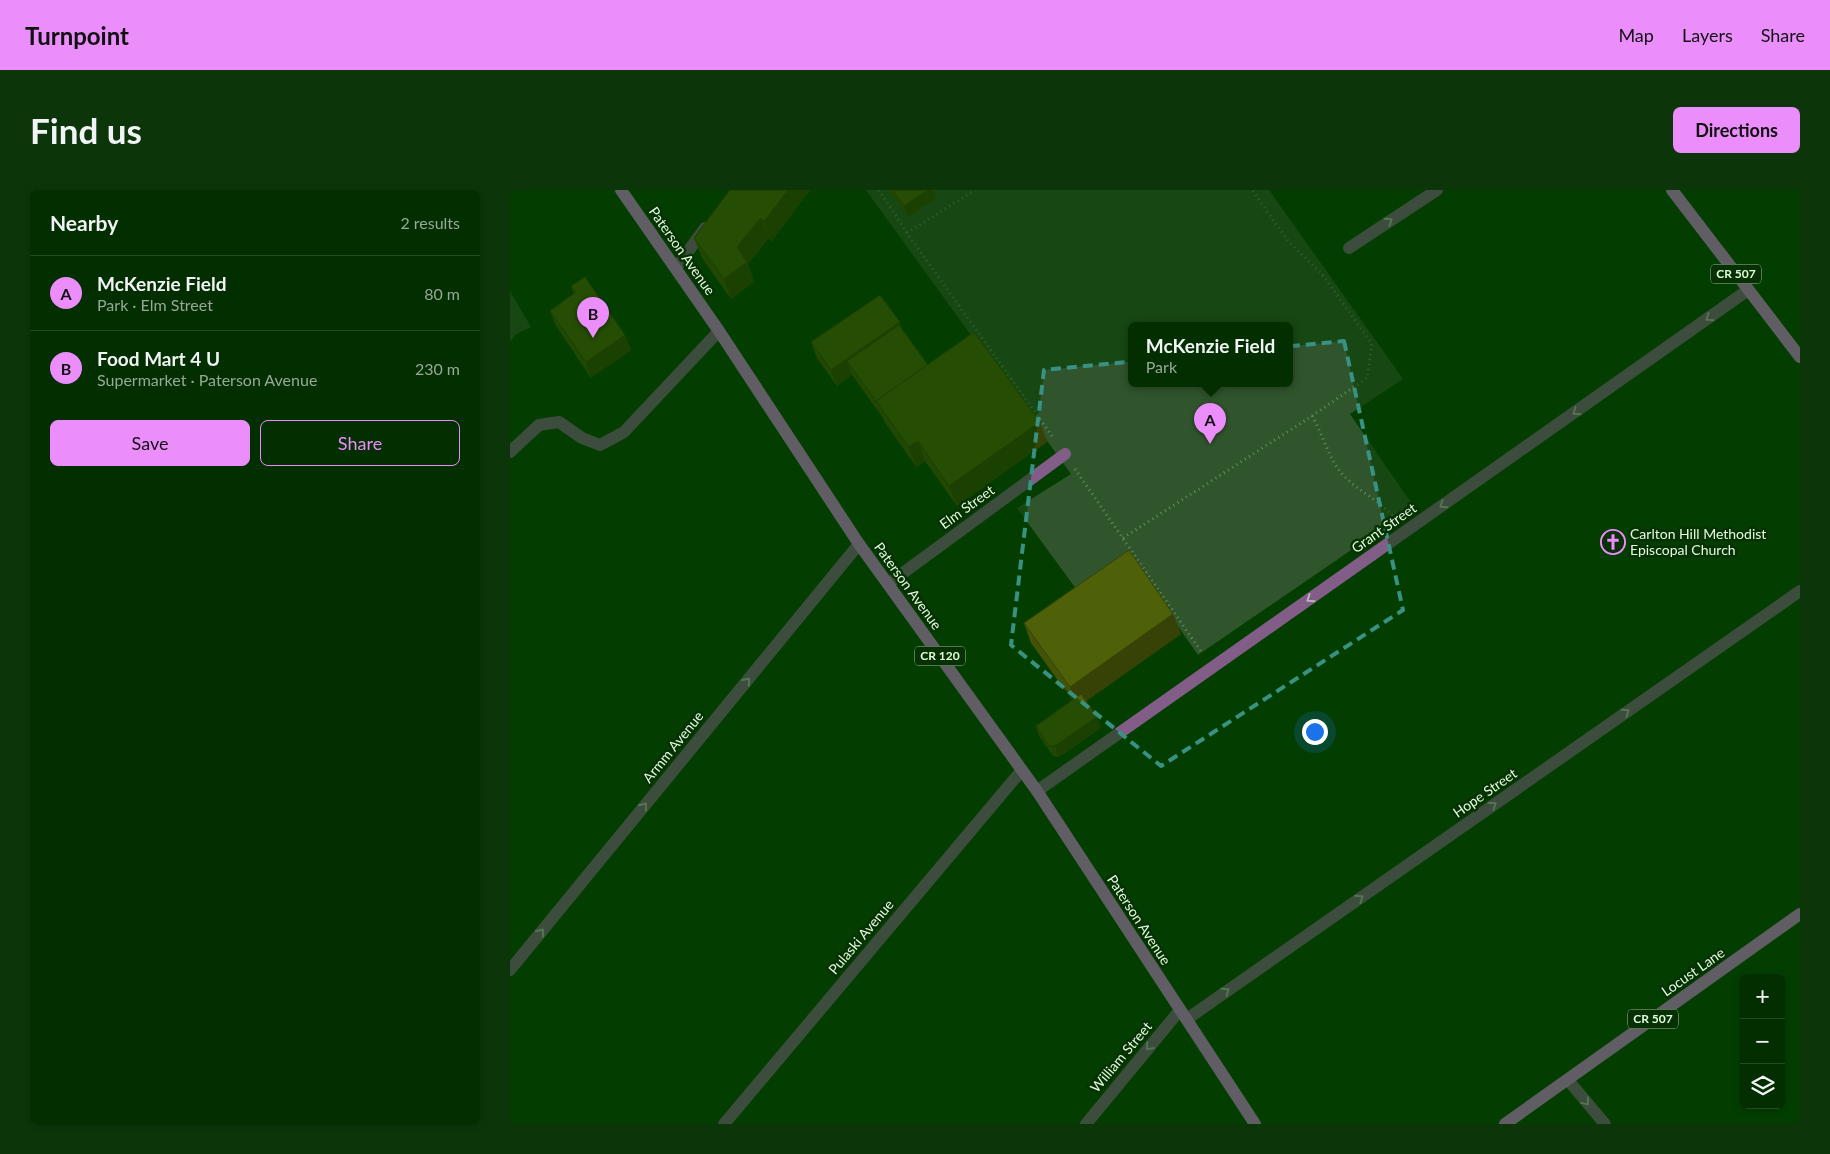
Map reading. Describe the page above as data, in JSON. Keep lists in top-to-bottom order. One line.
{"streets":{"main road":["Paterson Avenue","CR 507","CR 120","Locust Lane"],"street":["Elm Street","Grant Street","Armm Avenue","Hope Street","Pulaski Avenue","William Street"]},"crossings":[["Paterson Avenue","Elm Street"],["Paterson Avenue","Grant Street"],["Paterson Avenue","Armm Avenue"],["Paterson Avenue","Hope Street"],["Paterson Avenue","Pulaski Avenue"],["Paterson Avenue","William Street"],["CR 507","Grant Street"],["Hope Street","William Street"]],"one_way":["Grant Street","Armm Avenue","Hope Street","William Street"],"places":{"church":["Carlton Hill Methodist Episcopal Church"]},"page":{"header":"Turnpoint","nav":["Map","Layers","Share"],"buttons":["Directions",["Save","Share"]],"title":"Find us","heading":["Nearby","2 results"],"list":[{"mark":"A","name":"McKenzie Field","note":"Park · Elm Street","value":"80 m"},{"mark":"B","name":"Food Mart 4 U","note":"Supermarket · Paterson Avenue","value":"230 m"}],"pins":["B","A"],"popup":["McKenzie Field","Park"],"map_buttons":["+","−"]}}
